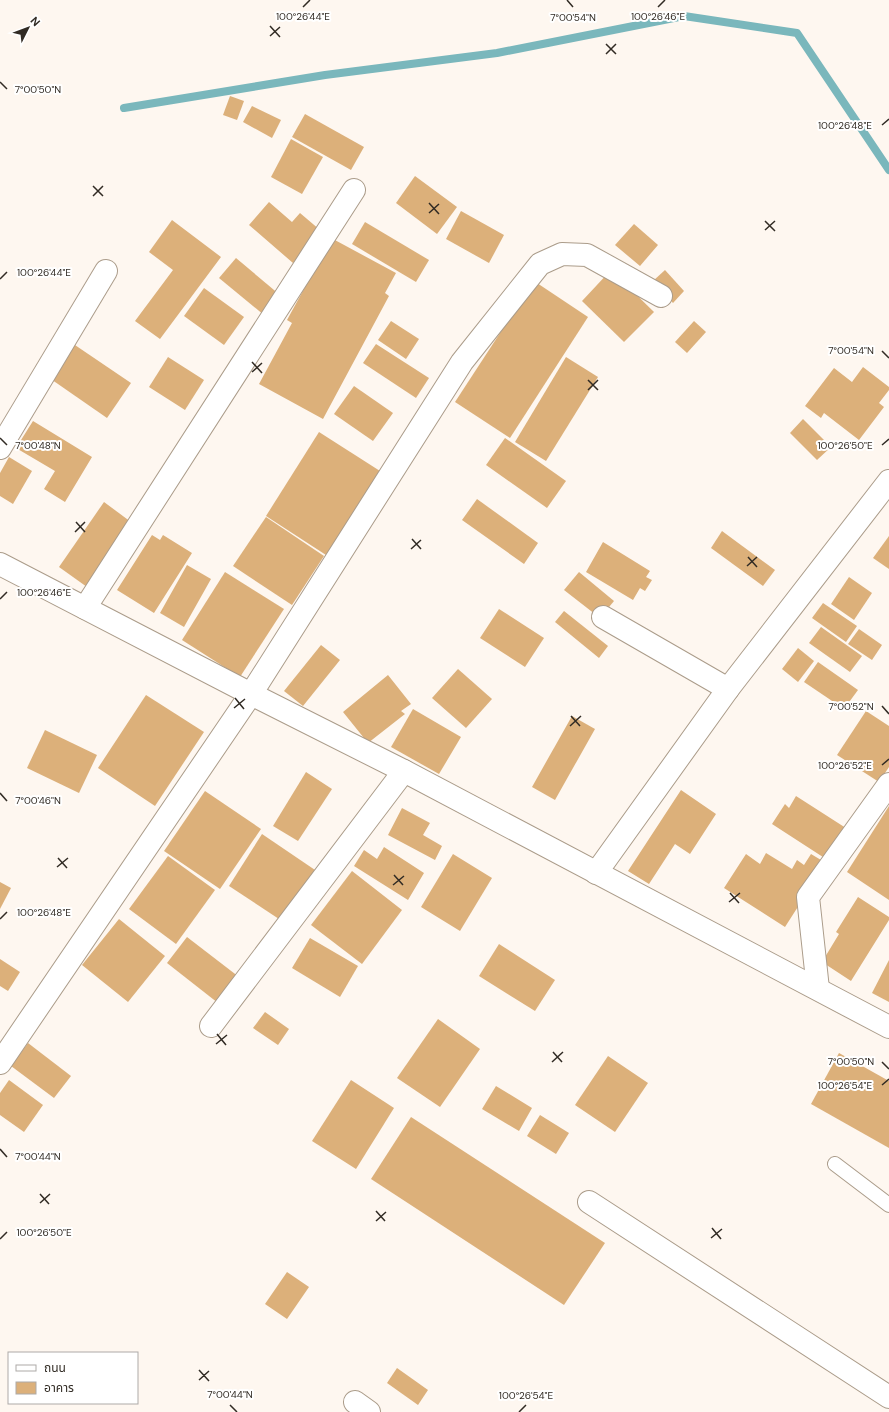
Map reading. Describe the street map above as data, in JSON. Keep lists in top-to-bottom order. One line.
{"legend":["ถนน","อาคาร"],"north":"top right","coordinates":["100°26'44\"E","100°26'46\"E","7°00'54\"N","7°00'50\"N","100°26'48\"E","7°00'48\"N","100°26'50\"E","7°00'52\"N","100°26'52\"E","7°00'46\"N","100°26'54\"E","7°00'44\"N"]}
